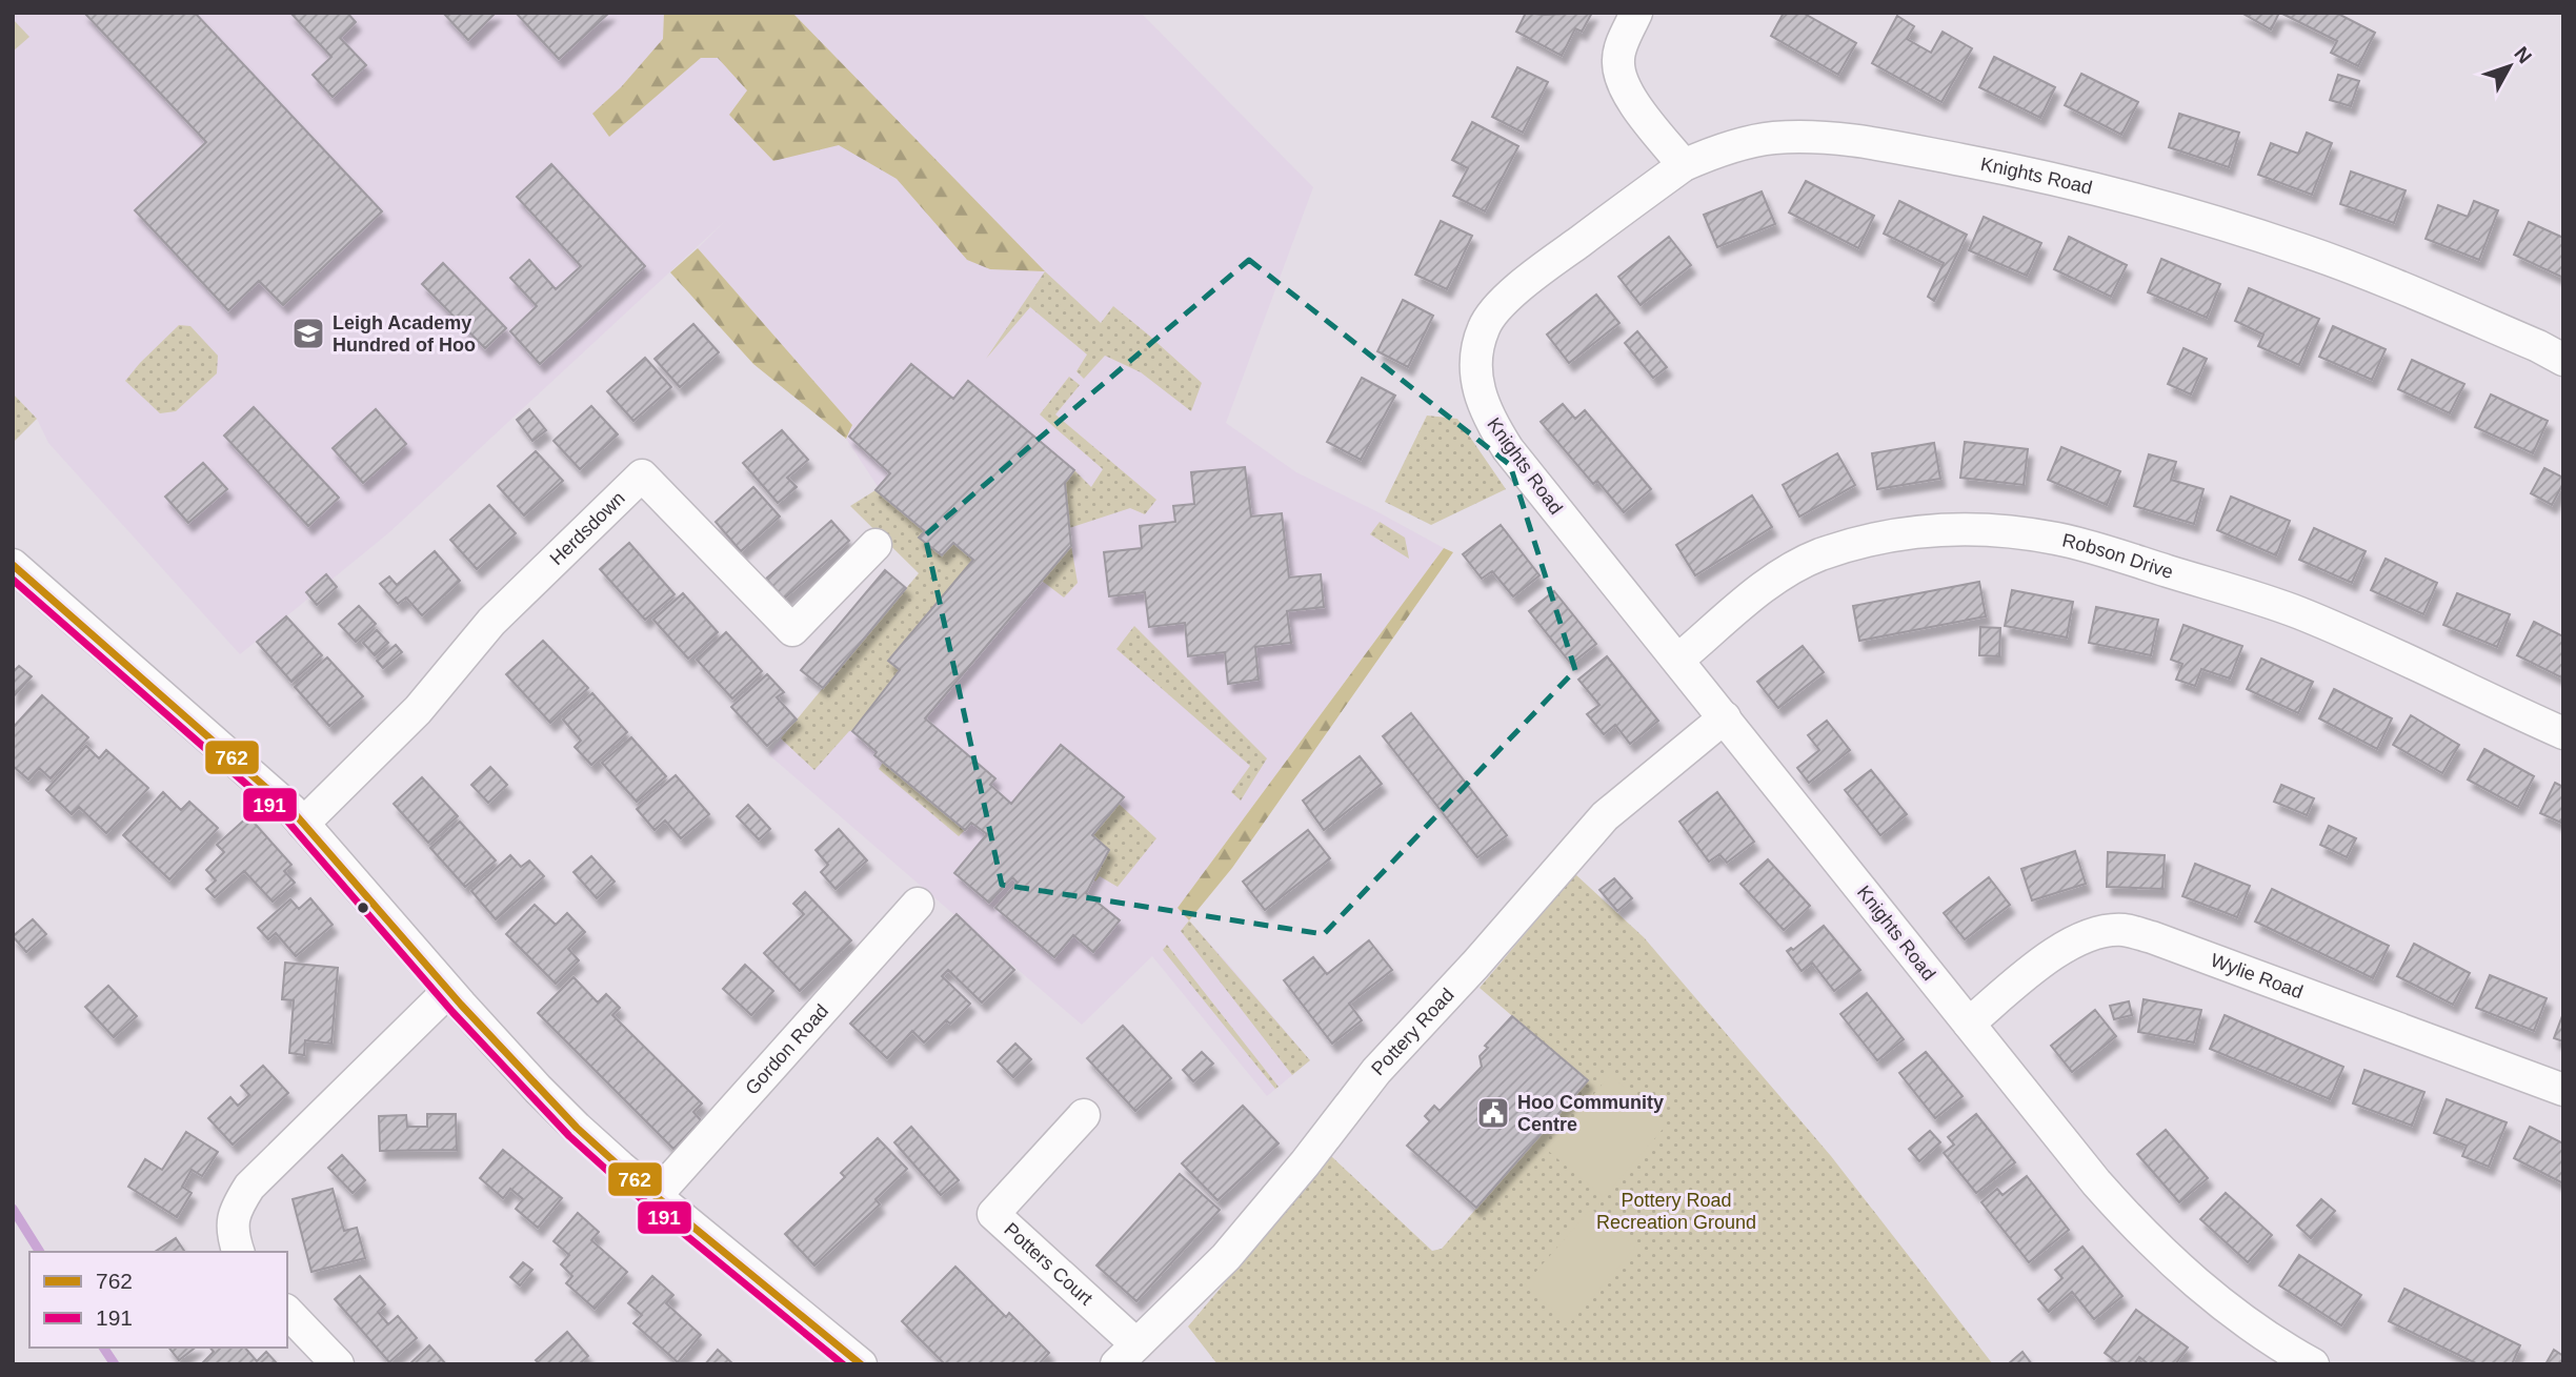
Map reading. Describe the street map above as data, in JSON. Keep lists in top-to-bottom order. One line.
{"streets":{"street":["Knights Road","Herdsdown","Robson Drive","Wylie Road","Pottery Road","Gordon Road","Potters Court"]},"crossings":[["Knights Road","Robson Drive"],["Knights Road","Wylie Road"],["Knights Road","Pottery Road"],["Pottery Road","Potters Court"]],"parks":["Pottery Road Recreation Ground"],"places":{"school or university":["Leigh Academy Hundred of Hoo"],"public building":["Hoo Community Centre"]},"lines":["transit line 762","transit line 191"],"legend":["762","191"],"north":"top right"}
